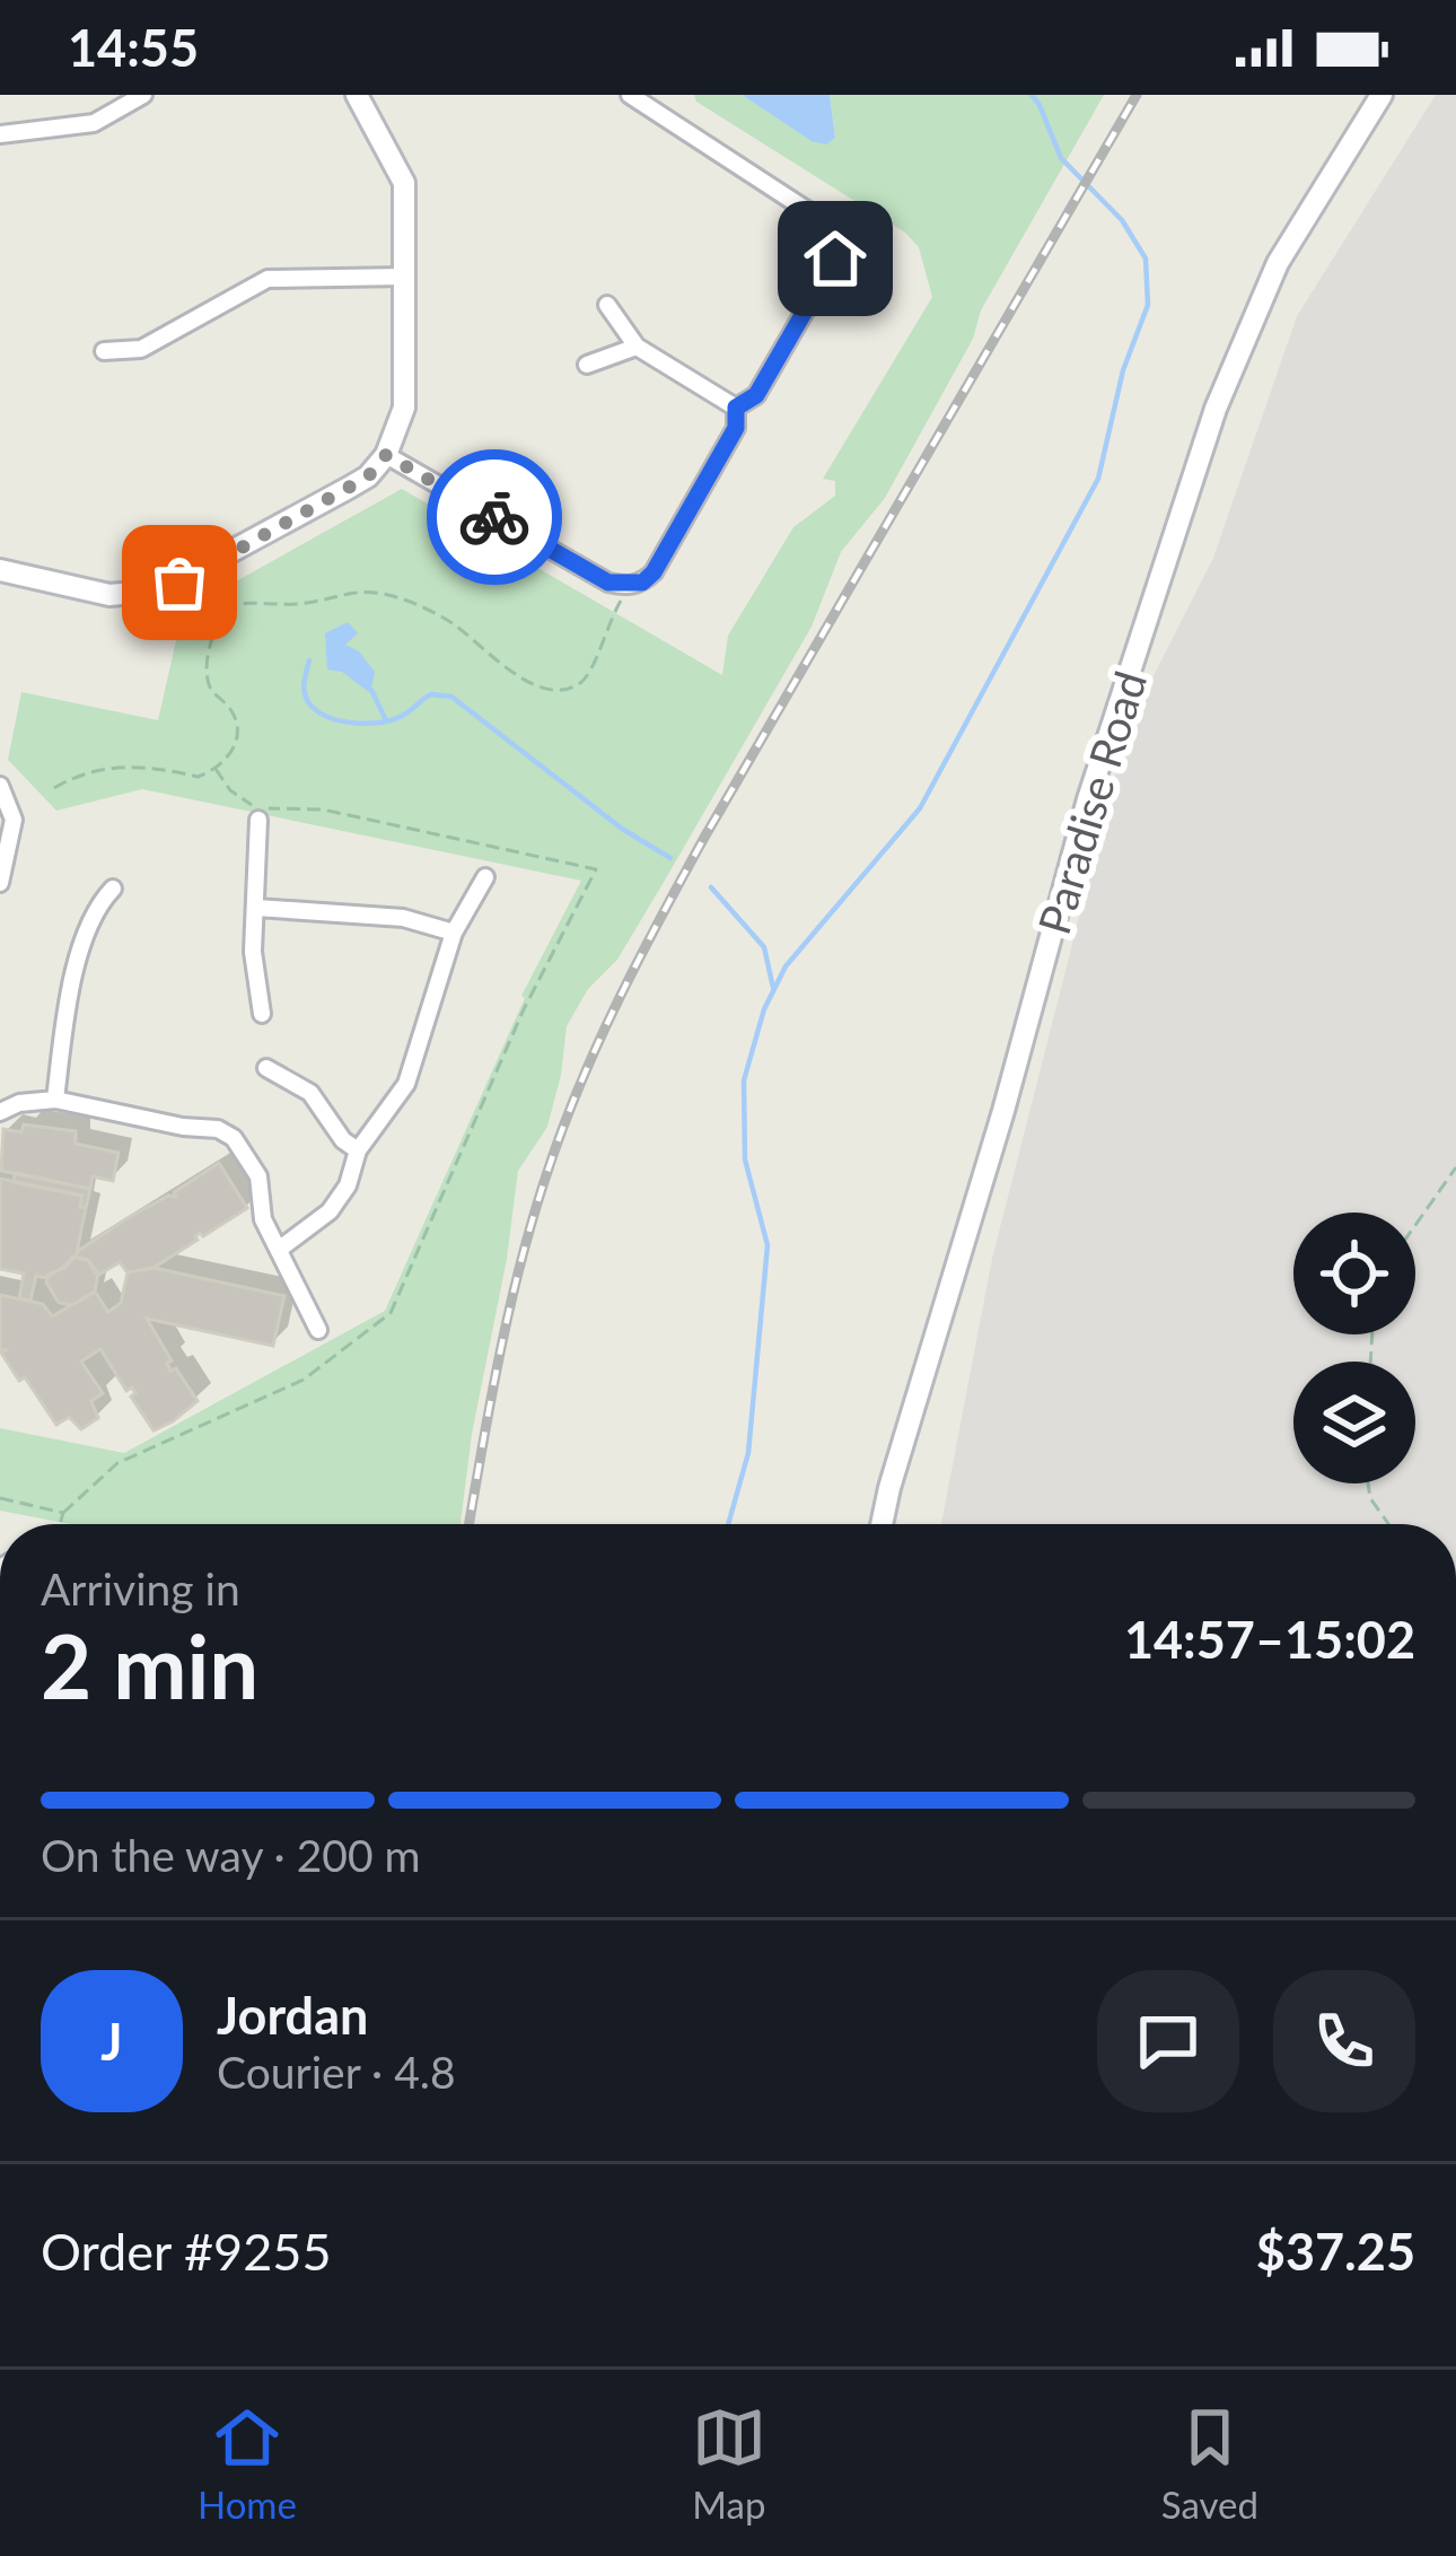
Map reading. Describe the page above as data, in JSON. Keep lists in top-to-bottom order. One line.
{"streets":{"street":["Paradise Road"]},"page":{"status":"14:55","heading":["2 min","Arriving in","14:57–15:02"],"panel":["Jordan","Courier · 4.8","Order #9255","$37.25"],"bar":"On the way · 200 m","round":"J","tabs":["Home","Map","Saved"]}}
